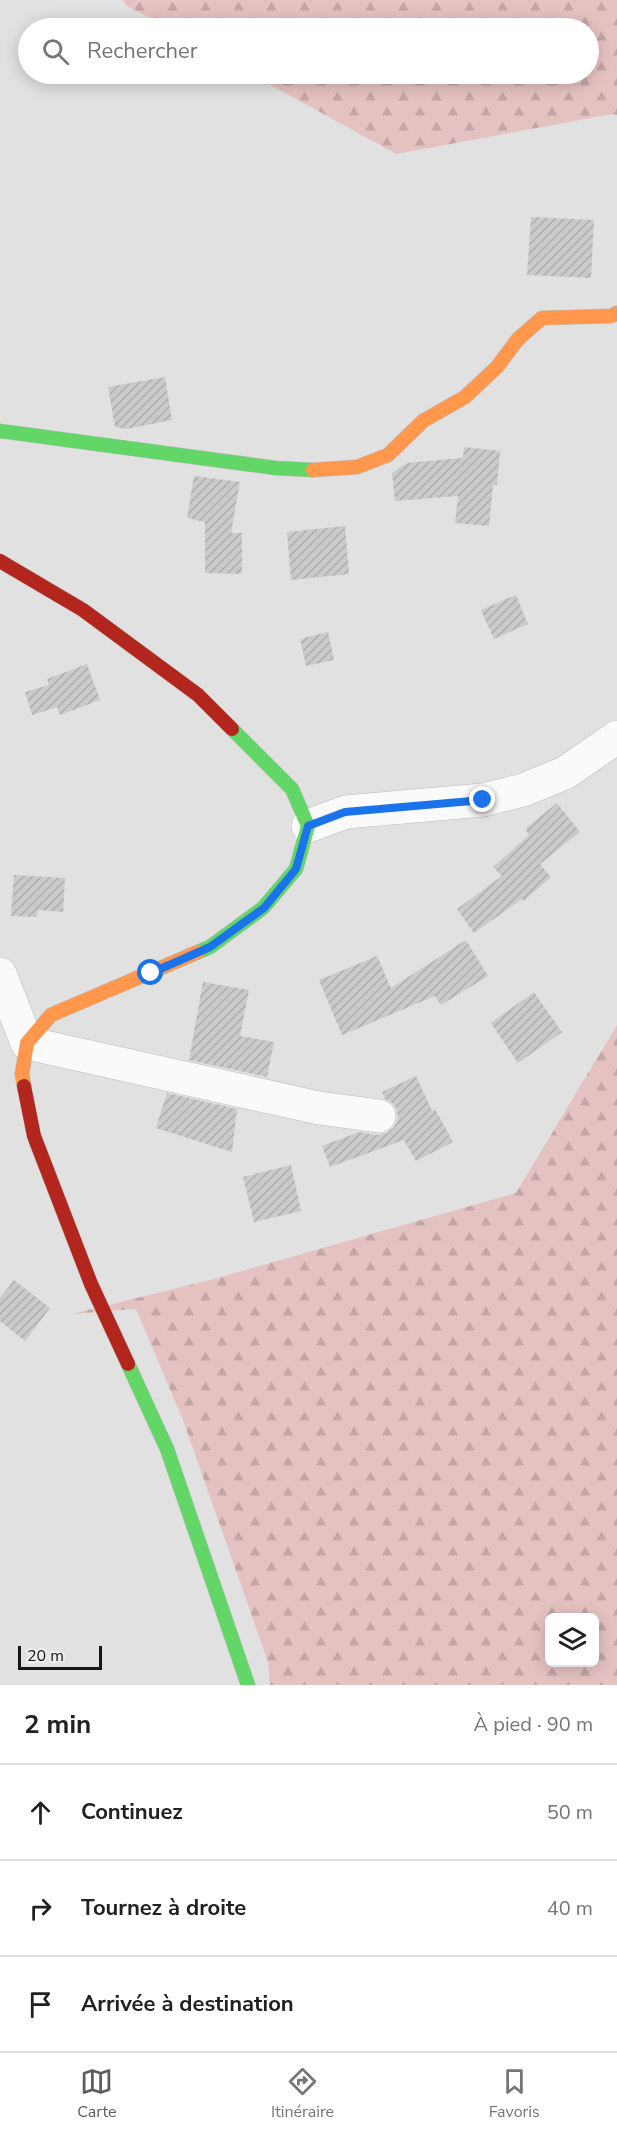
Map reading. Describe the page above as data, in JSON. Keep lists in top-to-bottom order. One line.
{"scale_bar":"20 m","page":{"search":"Rechercher","scale":"20 m","heading":["2 min","À pied · 90 m"],"list":[["Continuez","50 m"],["Tournez à droite","40 m"],"Arrivée à destination"],"nav":["Carte","Itinéraire","Favoris"]}}
